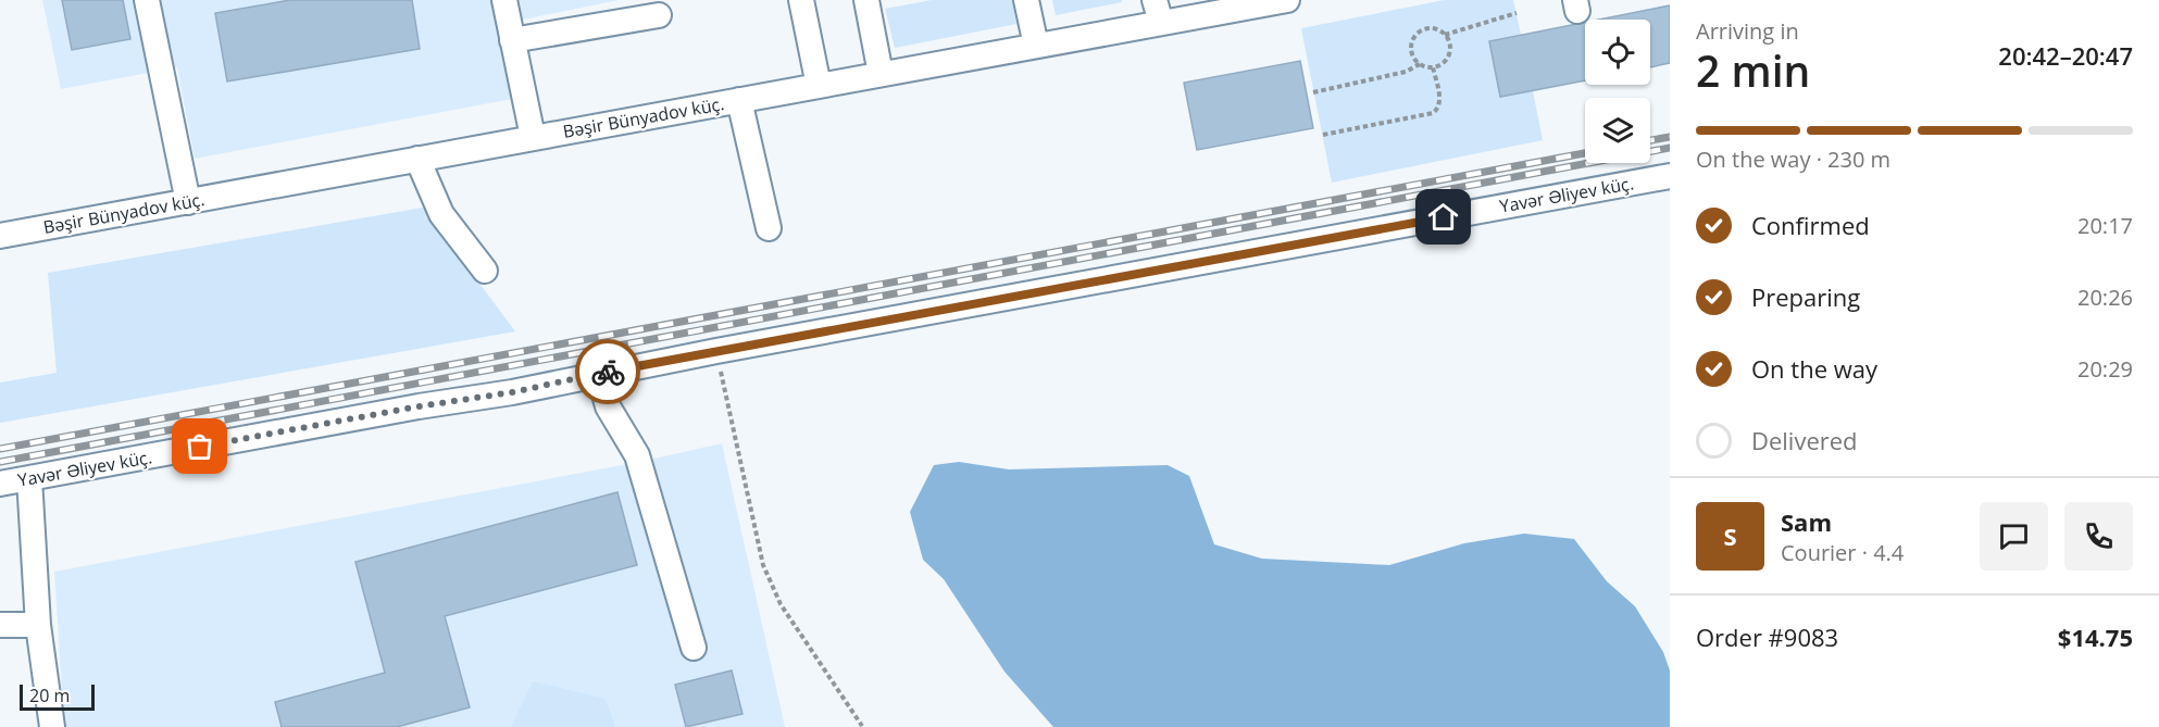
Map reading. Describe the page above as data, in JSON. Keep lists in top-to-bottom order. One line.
{"streets":{"street":["Bəşir Bünyadov küç.","Yavər Əliyev küç."]},"scale_bar":"20 m","page":{"heading":["2 min","Arriving in","20:42–20:47"],"panel":["Sam","Courier · 4.4","Order #9083","$14.75"],"bar":"On the way · 230 m","list":[["Confirmed","20:17"],["Preparing","20:26"],["On the way","20:29"],"Delivered"],"round":"S","scale":"20 m"}}
